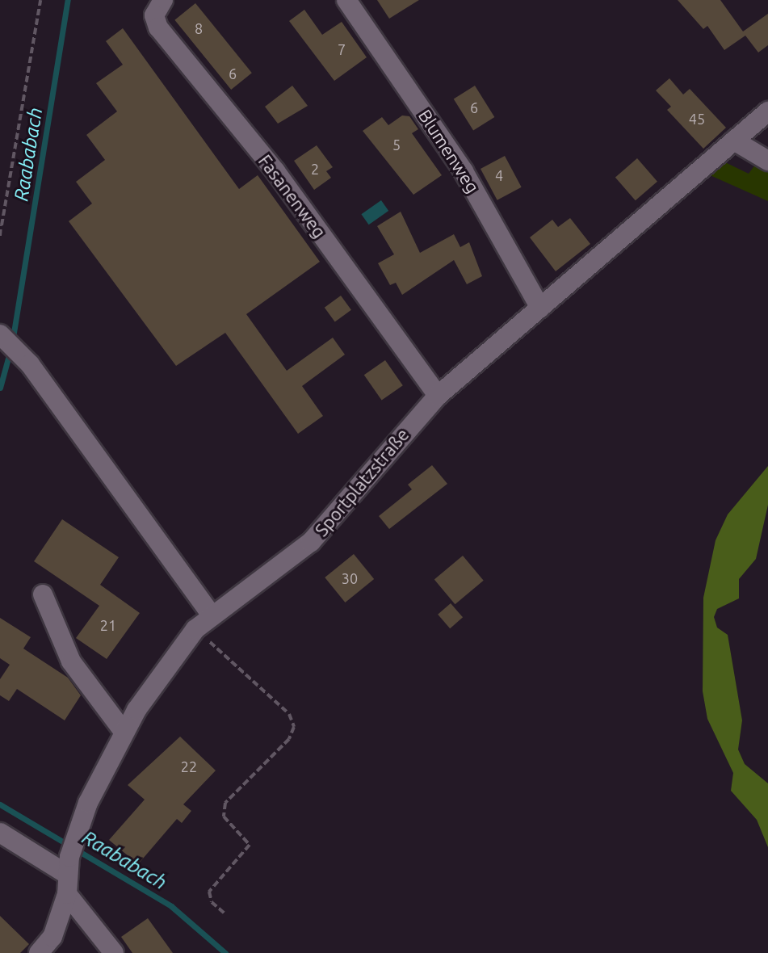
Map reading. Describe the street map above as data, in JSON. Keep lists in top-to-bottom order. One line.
{"streets":{"street":["Blumenweg","Fasanenweg","Sportplatzstraße"]},"crossings":[["Blumenweg","Sportplatzstraße"],["Fasanenweg","Sportplatzstraße"]],"water":["Raababach"],"house_numbers":["8","7","6","6","45","5","2","4","30","21","22"]}
